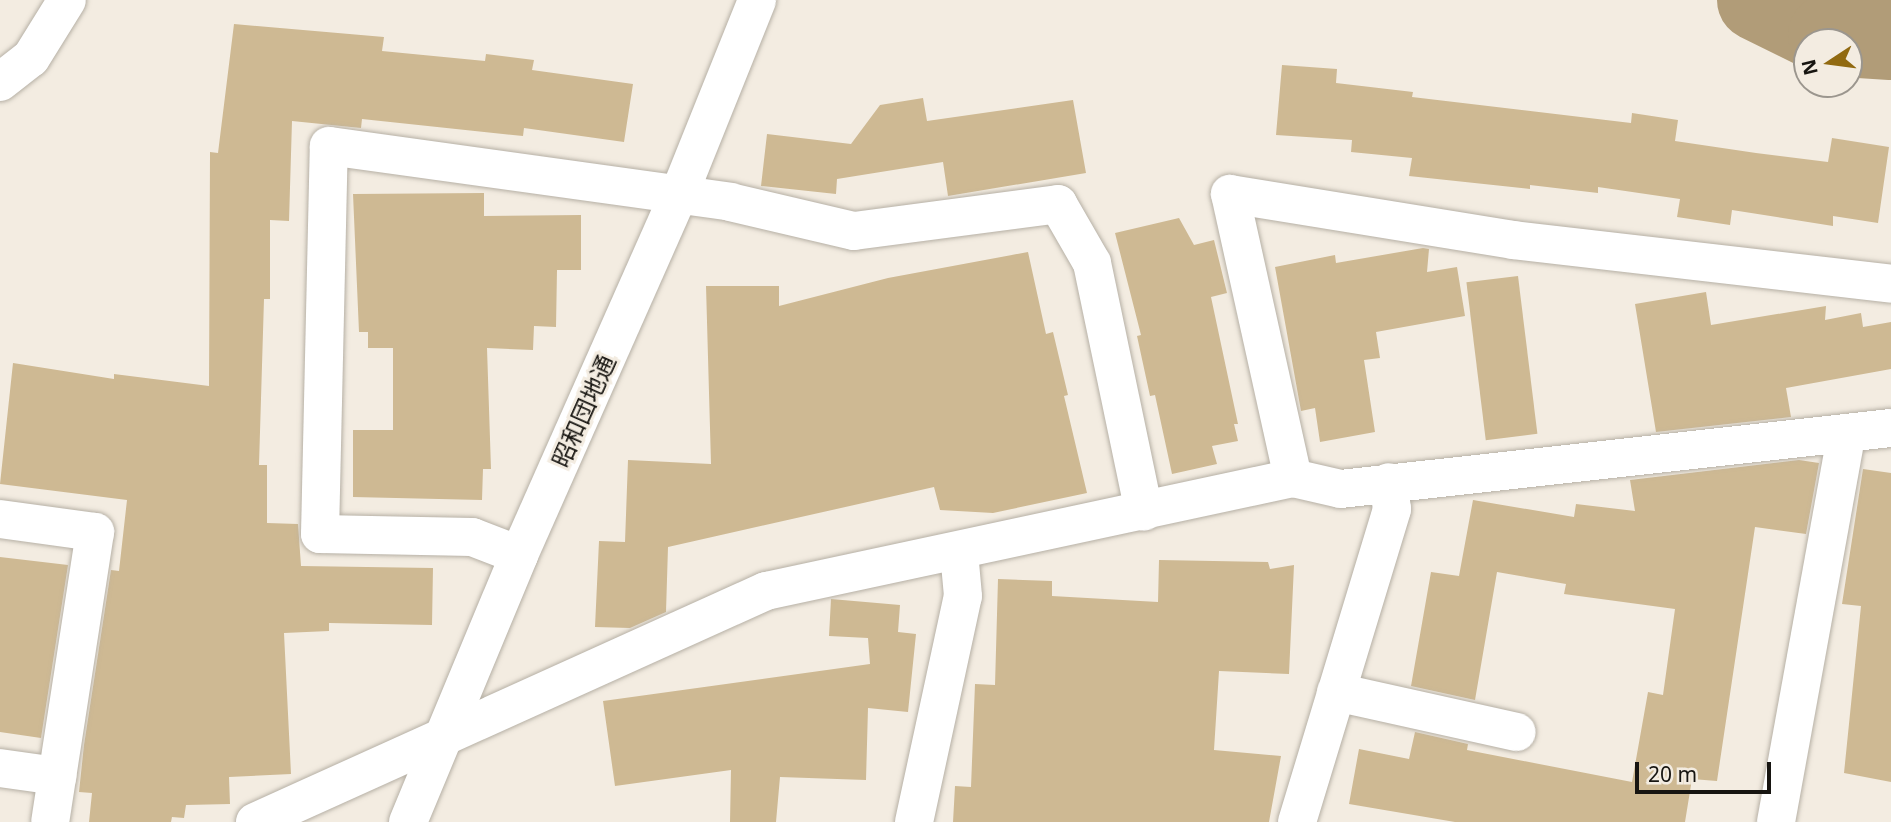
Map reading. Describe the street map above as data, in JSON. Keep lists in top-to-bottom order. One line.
{"streets":{"street":["昭和団地通"]},"scale_bar":"20 m","north":"left"}
